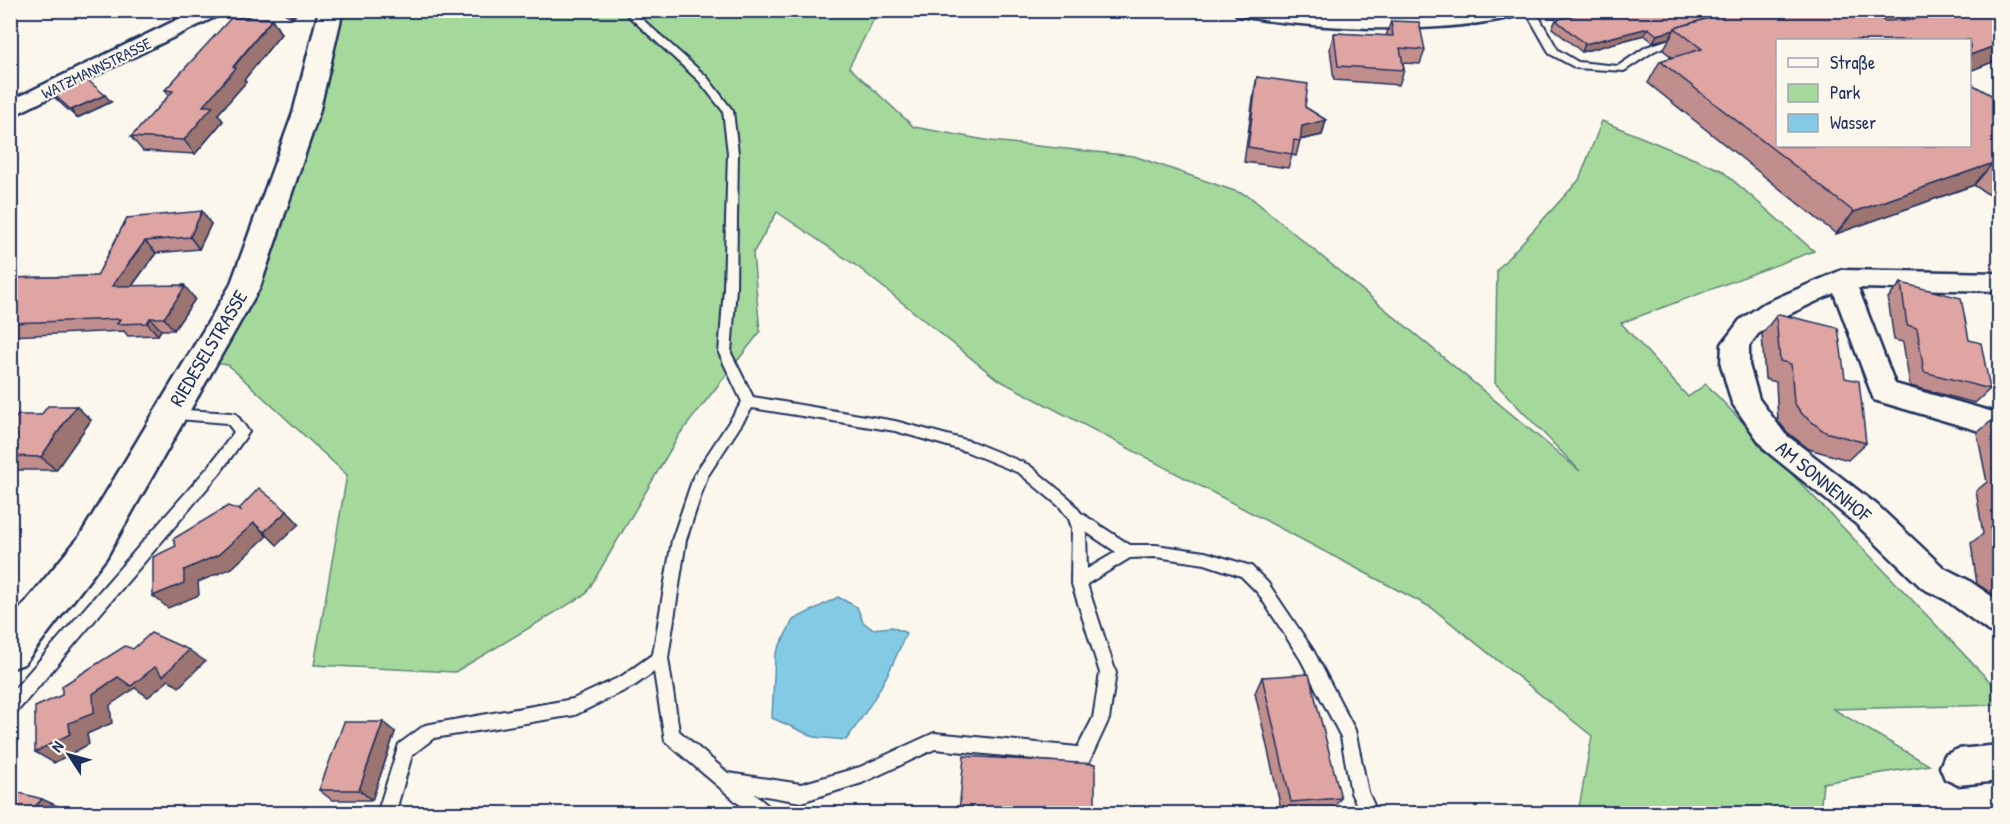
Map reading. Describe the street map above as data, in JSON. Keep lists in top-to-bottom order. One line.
{"streets":{"street":["WATZMANNSTRASSE","RIEDESELSTRASSE","AM SONNENHOF"]},"legend":["Straße","Park","Wasser"],"north":"top left"}
